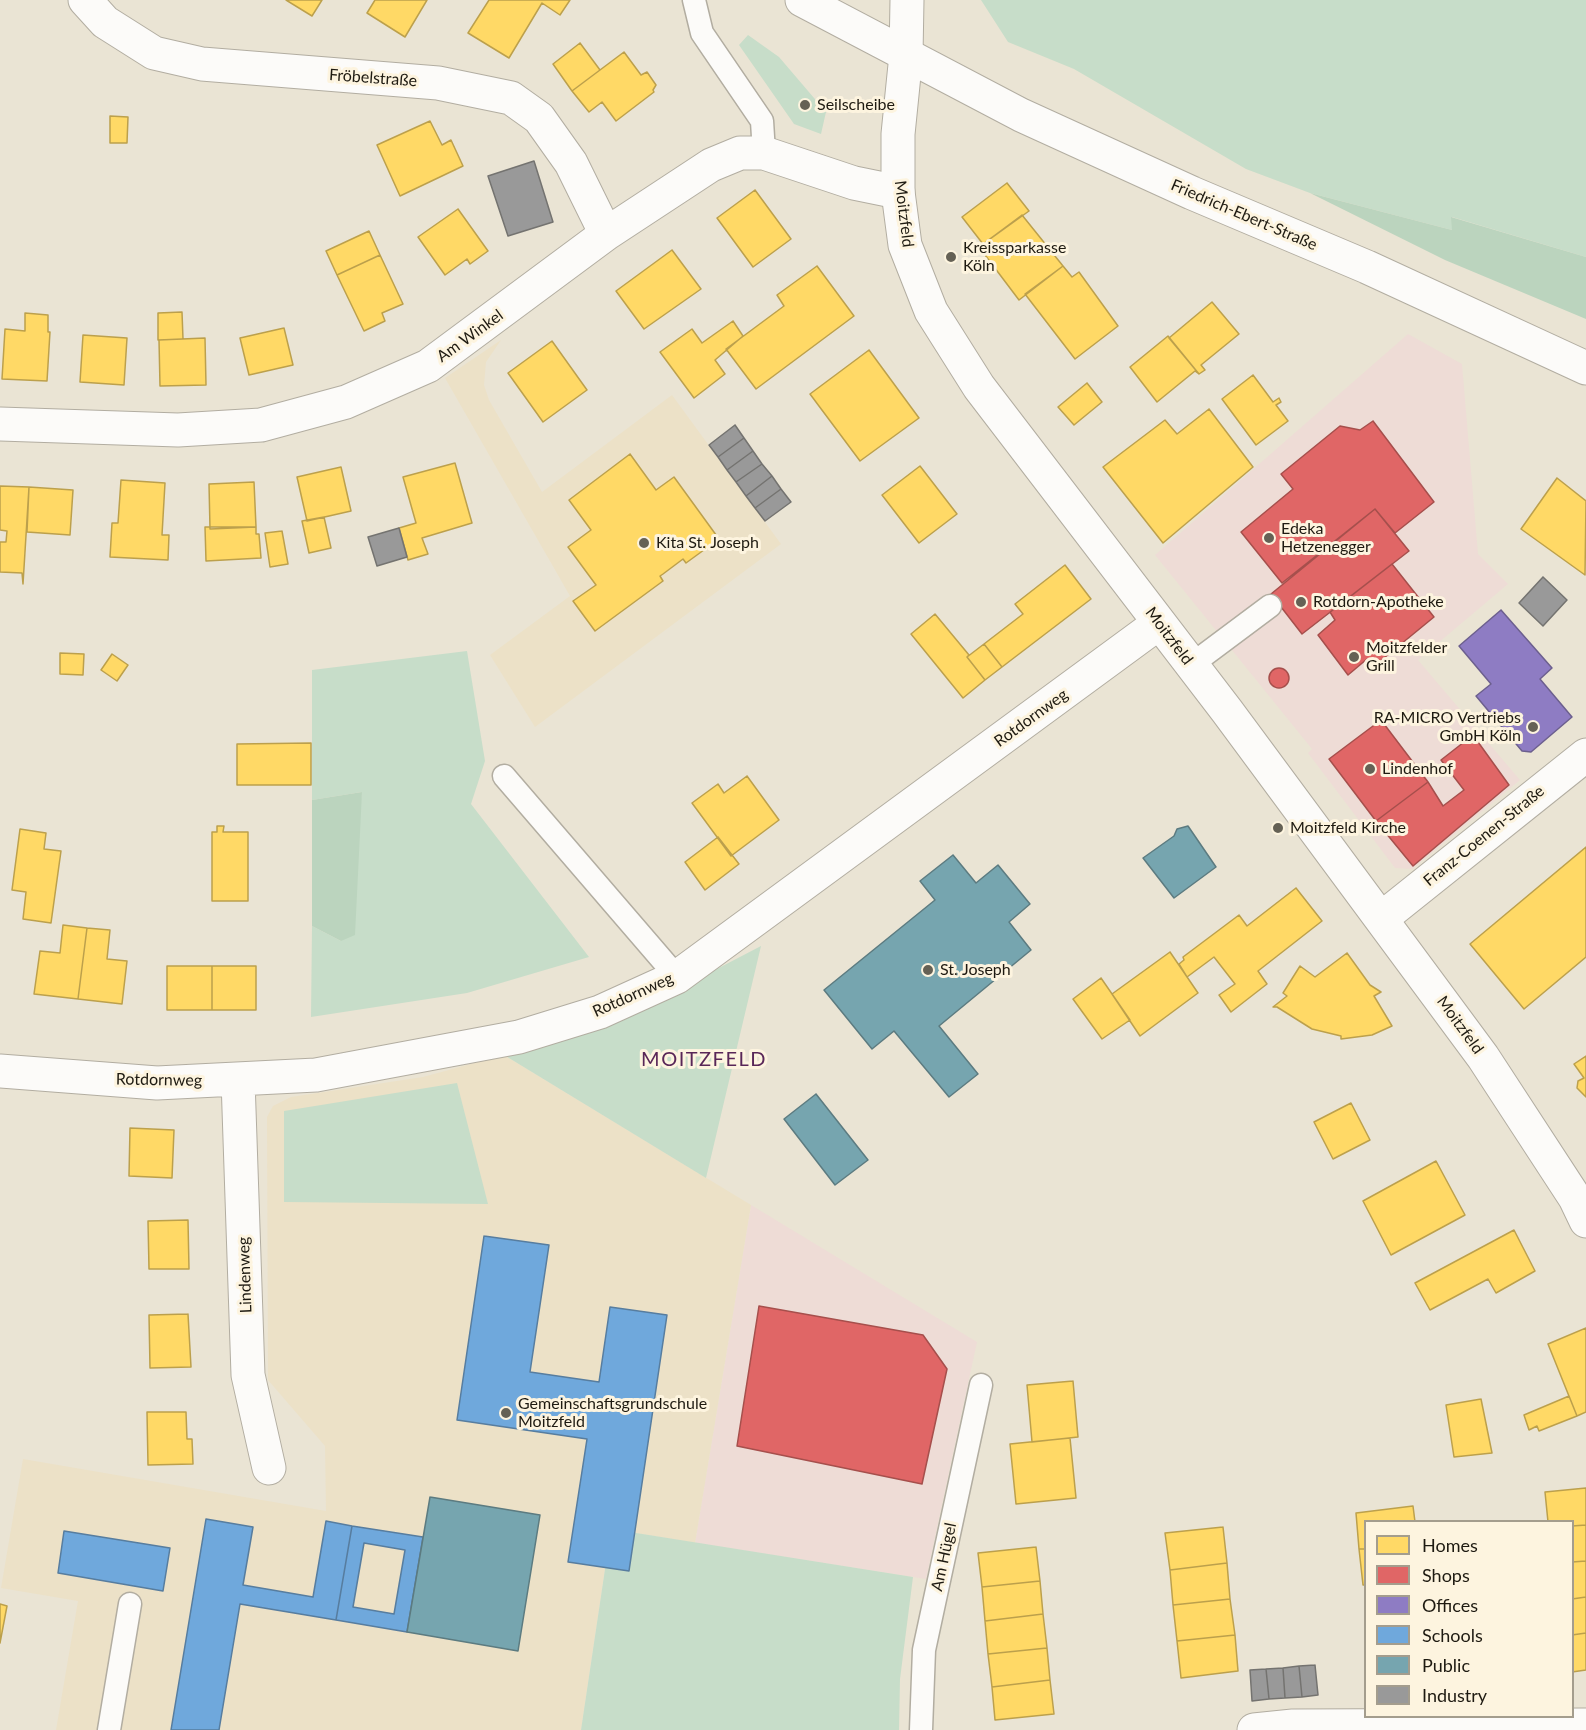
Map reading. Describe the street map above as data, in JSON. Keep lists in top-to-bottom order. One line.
{"streets":{"street":["Fröbelstraße","Moitzfeld","Friedrich-Ebert-Straße","Am Winkel","Rotdornweg","Franz-Coenen-Straße","Lindenweg"],"lane":["Am Hügel"]},"crossings":[["Fröbelstraße","Am Winkel"],["Moitzfeld","Friedrich-Ebert-Straße"],["Moitzfeld","Am Winkel"],["Moitzfeld","Rotdornweg"],["Moitzfeld","Franz-Coenen-Straße"],["Rotdornweg","Lindenweg"]],"districts":["MOITZFELD"],"places":["Seilscheibe","Kreissparkasse Köln","Edeka Hetzenegger","Kita St. Joseph","Rotdorn-Apotheke","Moitzfelder Grill","RA-MICRO Vertriebs GmbH Köln","Lindenhof","Moitzfeld Kirche","St. Joseph","Gemeinschaftsgrundschule Moitzfeld"],"legend":["Homes","Shops","Offices","Schools","Public","Industry"]}
